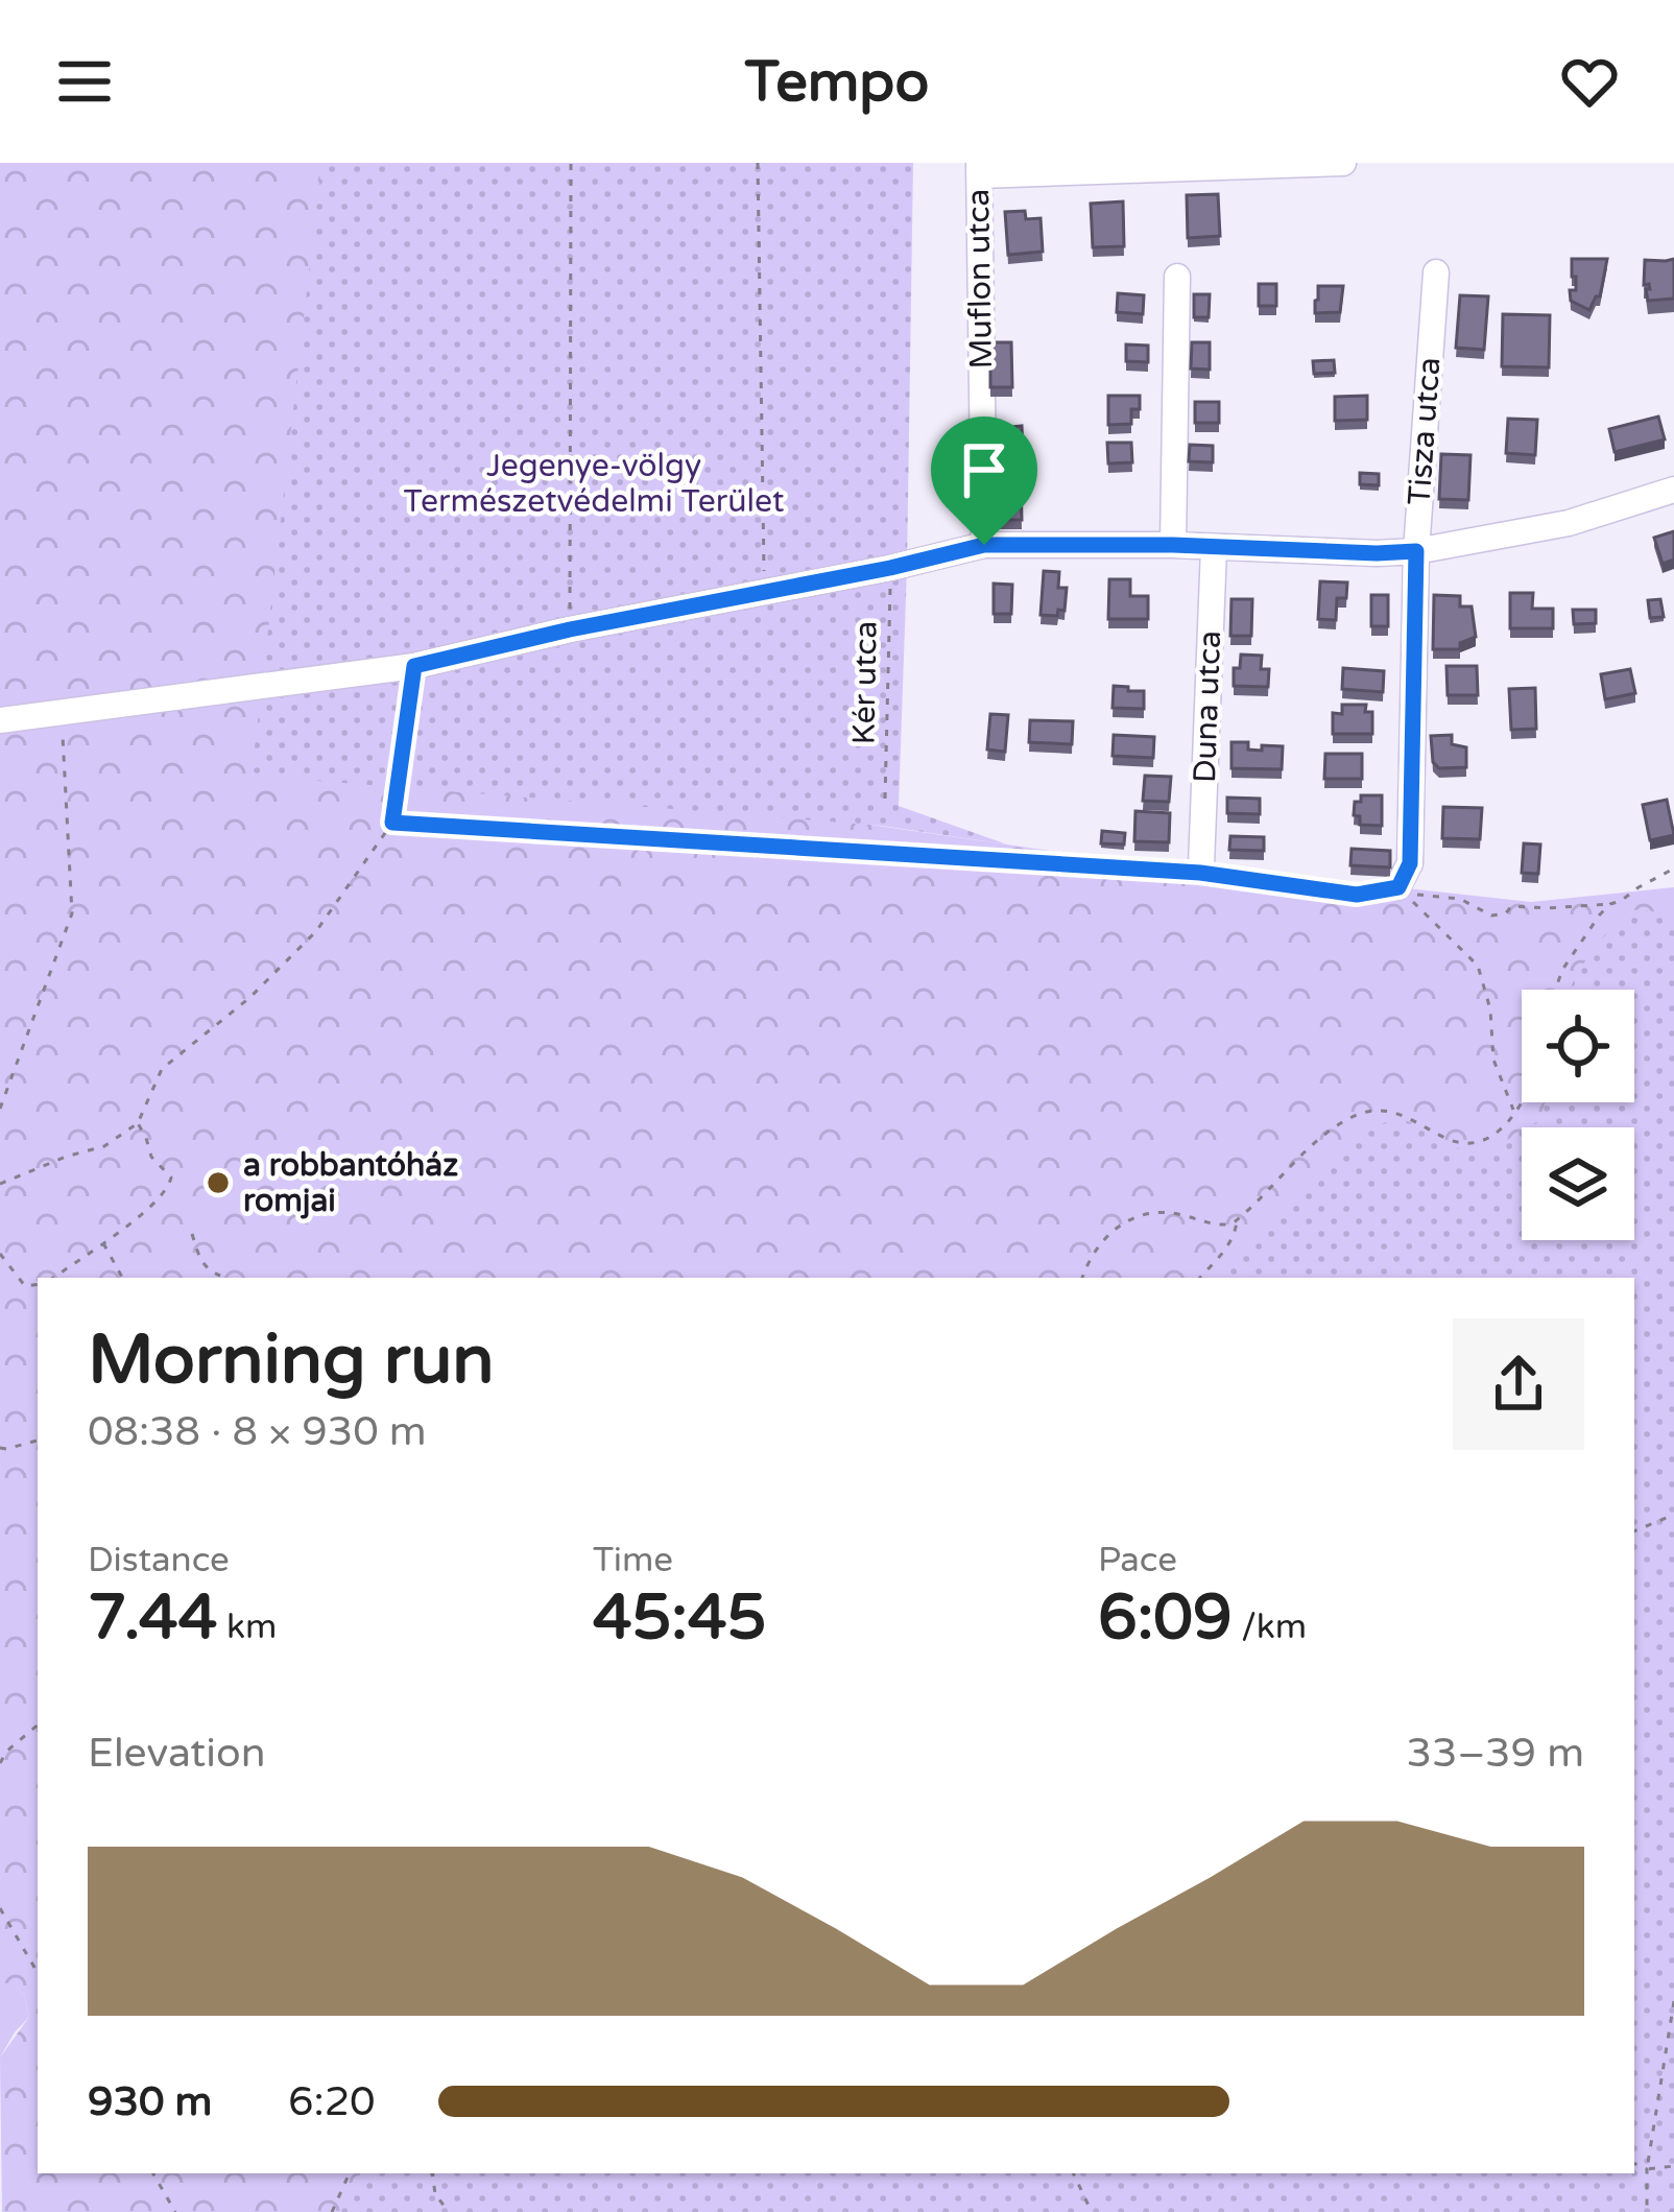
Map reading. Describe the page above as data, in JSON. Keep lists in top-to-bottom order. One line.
{"streets":{"street":["Muflon utca","Tisza utca","Duna utca"],"path":["Kér utca"]},"parks":["Jegenye-völgy Természetvédelmi Terület"],"places":["a robbantóház romjai"],"page":{"header":"Tempo","heading":["Morning run","08:38 · 8 × 930 m"],"stats":[["Distance","7.44 km"],["Time","45:45"],["Pace","6:09 /km"]],"chart":["Elevation","33–39 m"],"list":[{"name":"930 m","note":"6:20"}]}}
